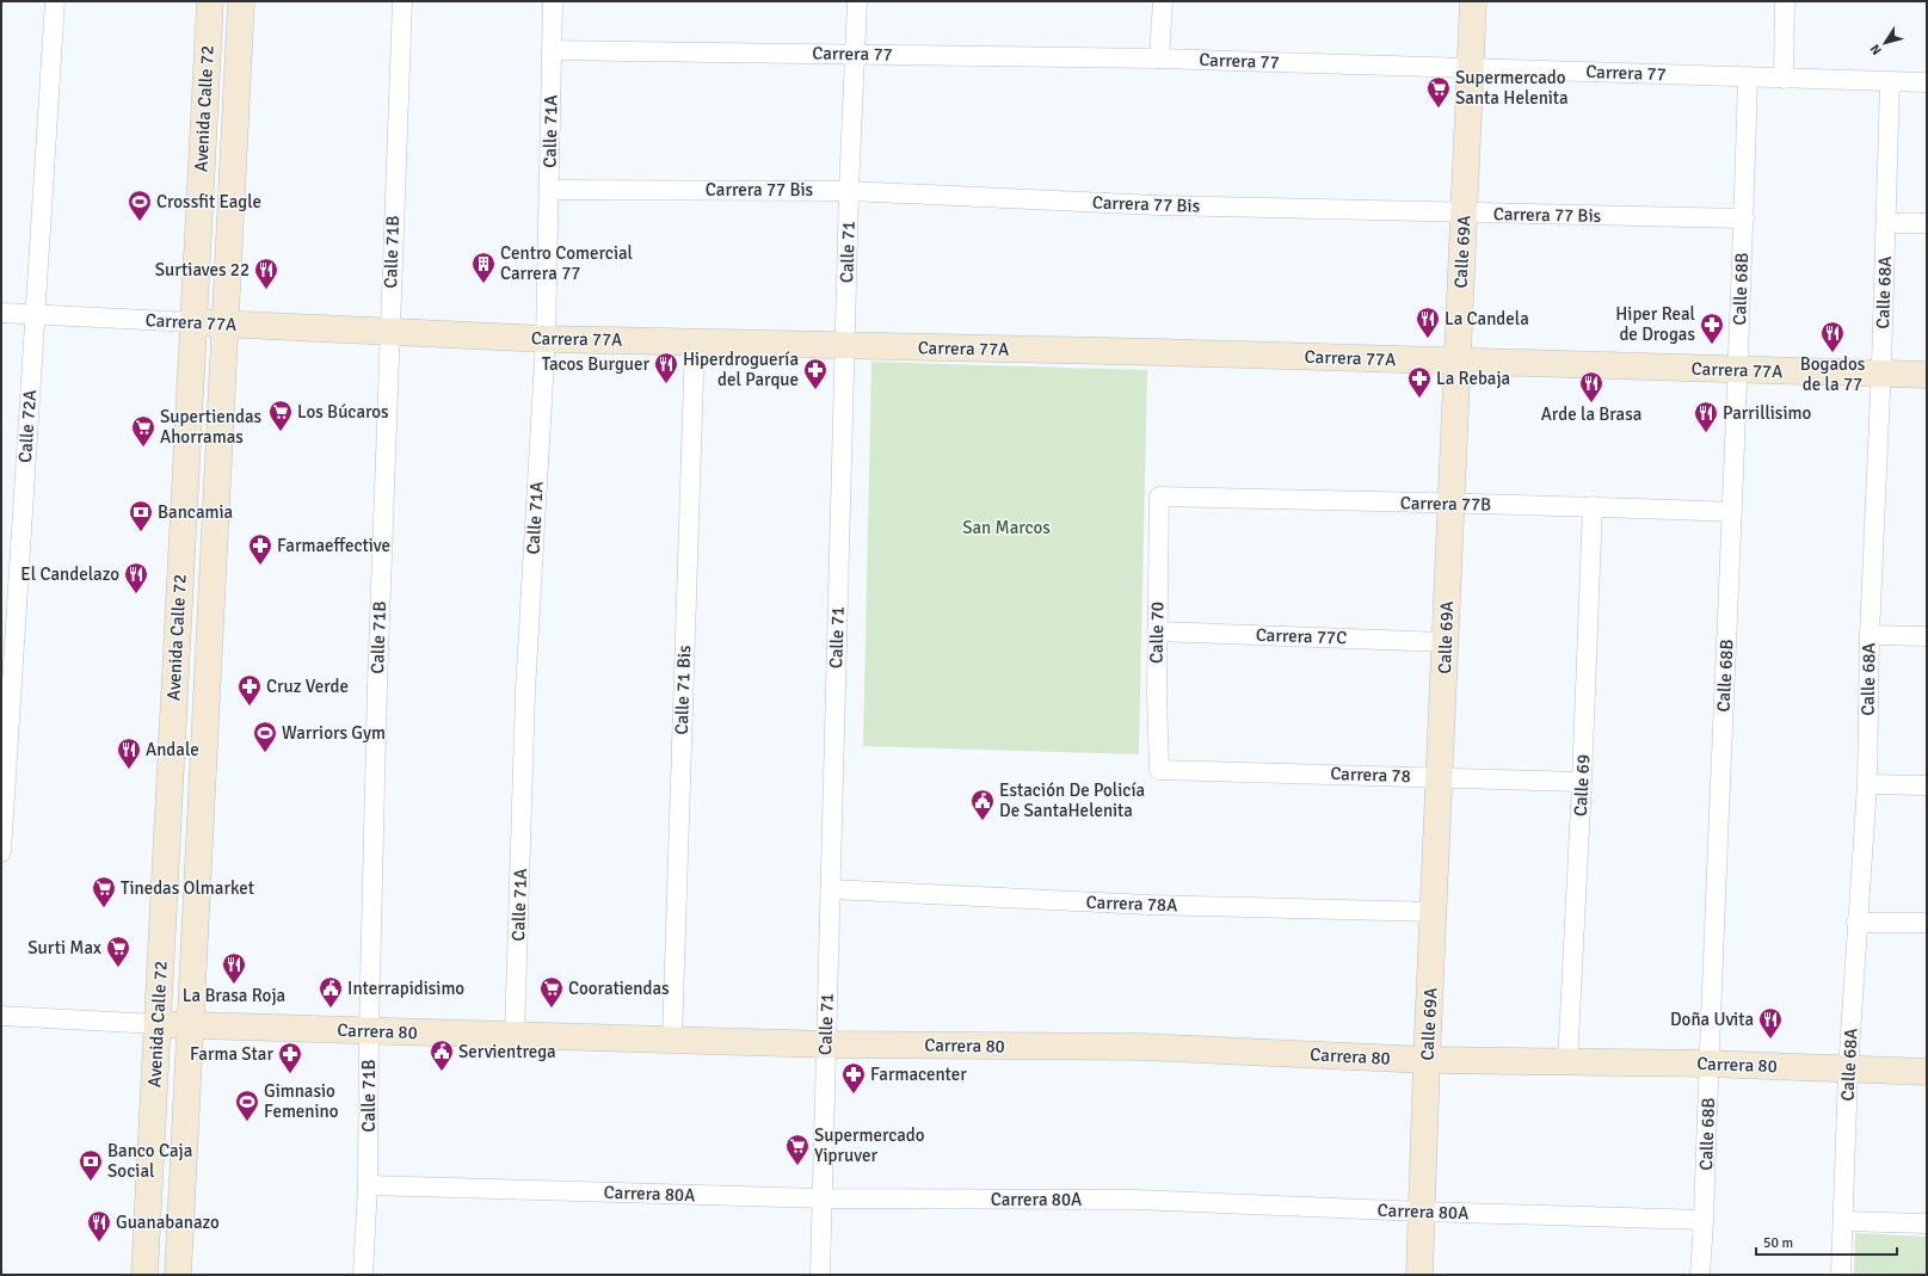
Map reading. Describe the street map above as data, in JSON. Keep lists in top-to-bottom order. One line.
{"streets":{"main road":["Avenida Calle 72","Calle 69A","Carrera 77A","Carrera 80"],"street":["Carrera 77","Calle 71A","Carrera 77 Bis","Calle 71B","Calle 71","Calle 68B","Calle 68A","Calle 72A","Carrera 77B","Calle 70","Carrera 77C","Calle 71 Bis","Carrera 78","Calle 69","Carrera 78A","Carrera 80A"]},"crossings":[["Carrera 77","Calle 71A"],["Carrera 77","Calle 71"],["Carrera 77","Calle 69A"],["Carrera 77","Calle 68B"],["Carrera 77","Calle 68A"],["Avenida Calle 72","Carrera 77A"],["Avenida Calle 72","Carrera 80"],["Calle 71A","Carrera 77 Bis"],["Calle 71A","Carrera 77A"],["Calle 71A","Carrera 80"],["Carrera 77 Bis","Calle 71"],["Carrera 77 Bis","Calle 69A"],["Carrera 77 Bis","Calle 68B"],["Calle 71B","Carrera 77A"],["Calle 71B","Carrera 80"],["Calle 71B","Carrera 80A"],["Calle 71","Carrera 77A"],["Calle 71","Carrera 78A"],["Calle 71","Carrera 80"],["Calle 71","Carrera 80A"],["Calle 69A","Carrera 77A"],["Calle 69A","Carrera 77B"],["Calle 69A","Carrera 77C"],["Calle 69A","Carrera 78"],["Calle 69A","Carrera 78A"],["Calle 69A","Carrera 80"],["Calle 69A","Carrera 80A"],["Calle 68B","Carrera 77A"],["Calle 68B","Carrera 77B"],["Calle 68B","Carrera 80"],["Calle 68B","Carrera 80A"],["Calle 68A","Carrera 77A"],["Calle 68A","Carrera 80"],["Carrera 77A","Calle 72A"],["Carrera 77A","Calle 71 Bis"],["Carrera 77B","Calle 70"],["Carrera 77B","Calle 69"],["Calle 70","Carrera 77C"],["Calle 70","Carrera 78"],["Calle 71 Bis","Carrera 80"],["Carrera 78","Calle 69"],["Calle 69","Carrera 80"]],"parks":["San Marcos"],"places":{"supermarket":["Supermercado Santa Helenita","Los Búcaros","Supertiendas Ahorramas","Tinedas Olmarket","Surti Max","Cooratiendas","Supermercado Yipruver"],"sports":["Crossfit Eagle","Warriors Gym","Gimnasio Femenino"],"building":["Centro Comercial Carrera 77"],"restaurant":["Surtiaves 22","La Candela","Bogados de la 77","Tacos Burguer","Arde la Brasa","Parrillisimo","El Candelazo","Andale","La Brasa Roja","Doña Uvita","Guanabanazo"],"pharmacy":["Hiper Real de Drogas","Hiperdroguería del Parque","La Rebaja","Farmaeffective","Cruz Verde","Farma Star","Farmacenter"],"bank":["Bancamia","Banco Caja Social"],"public building":["Estación De Policía De SantaHelenita","Interrapidisimo","Servientrega"]},"scale_bar":"50 m","north":"bottom left"}
